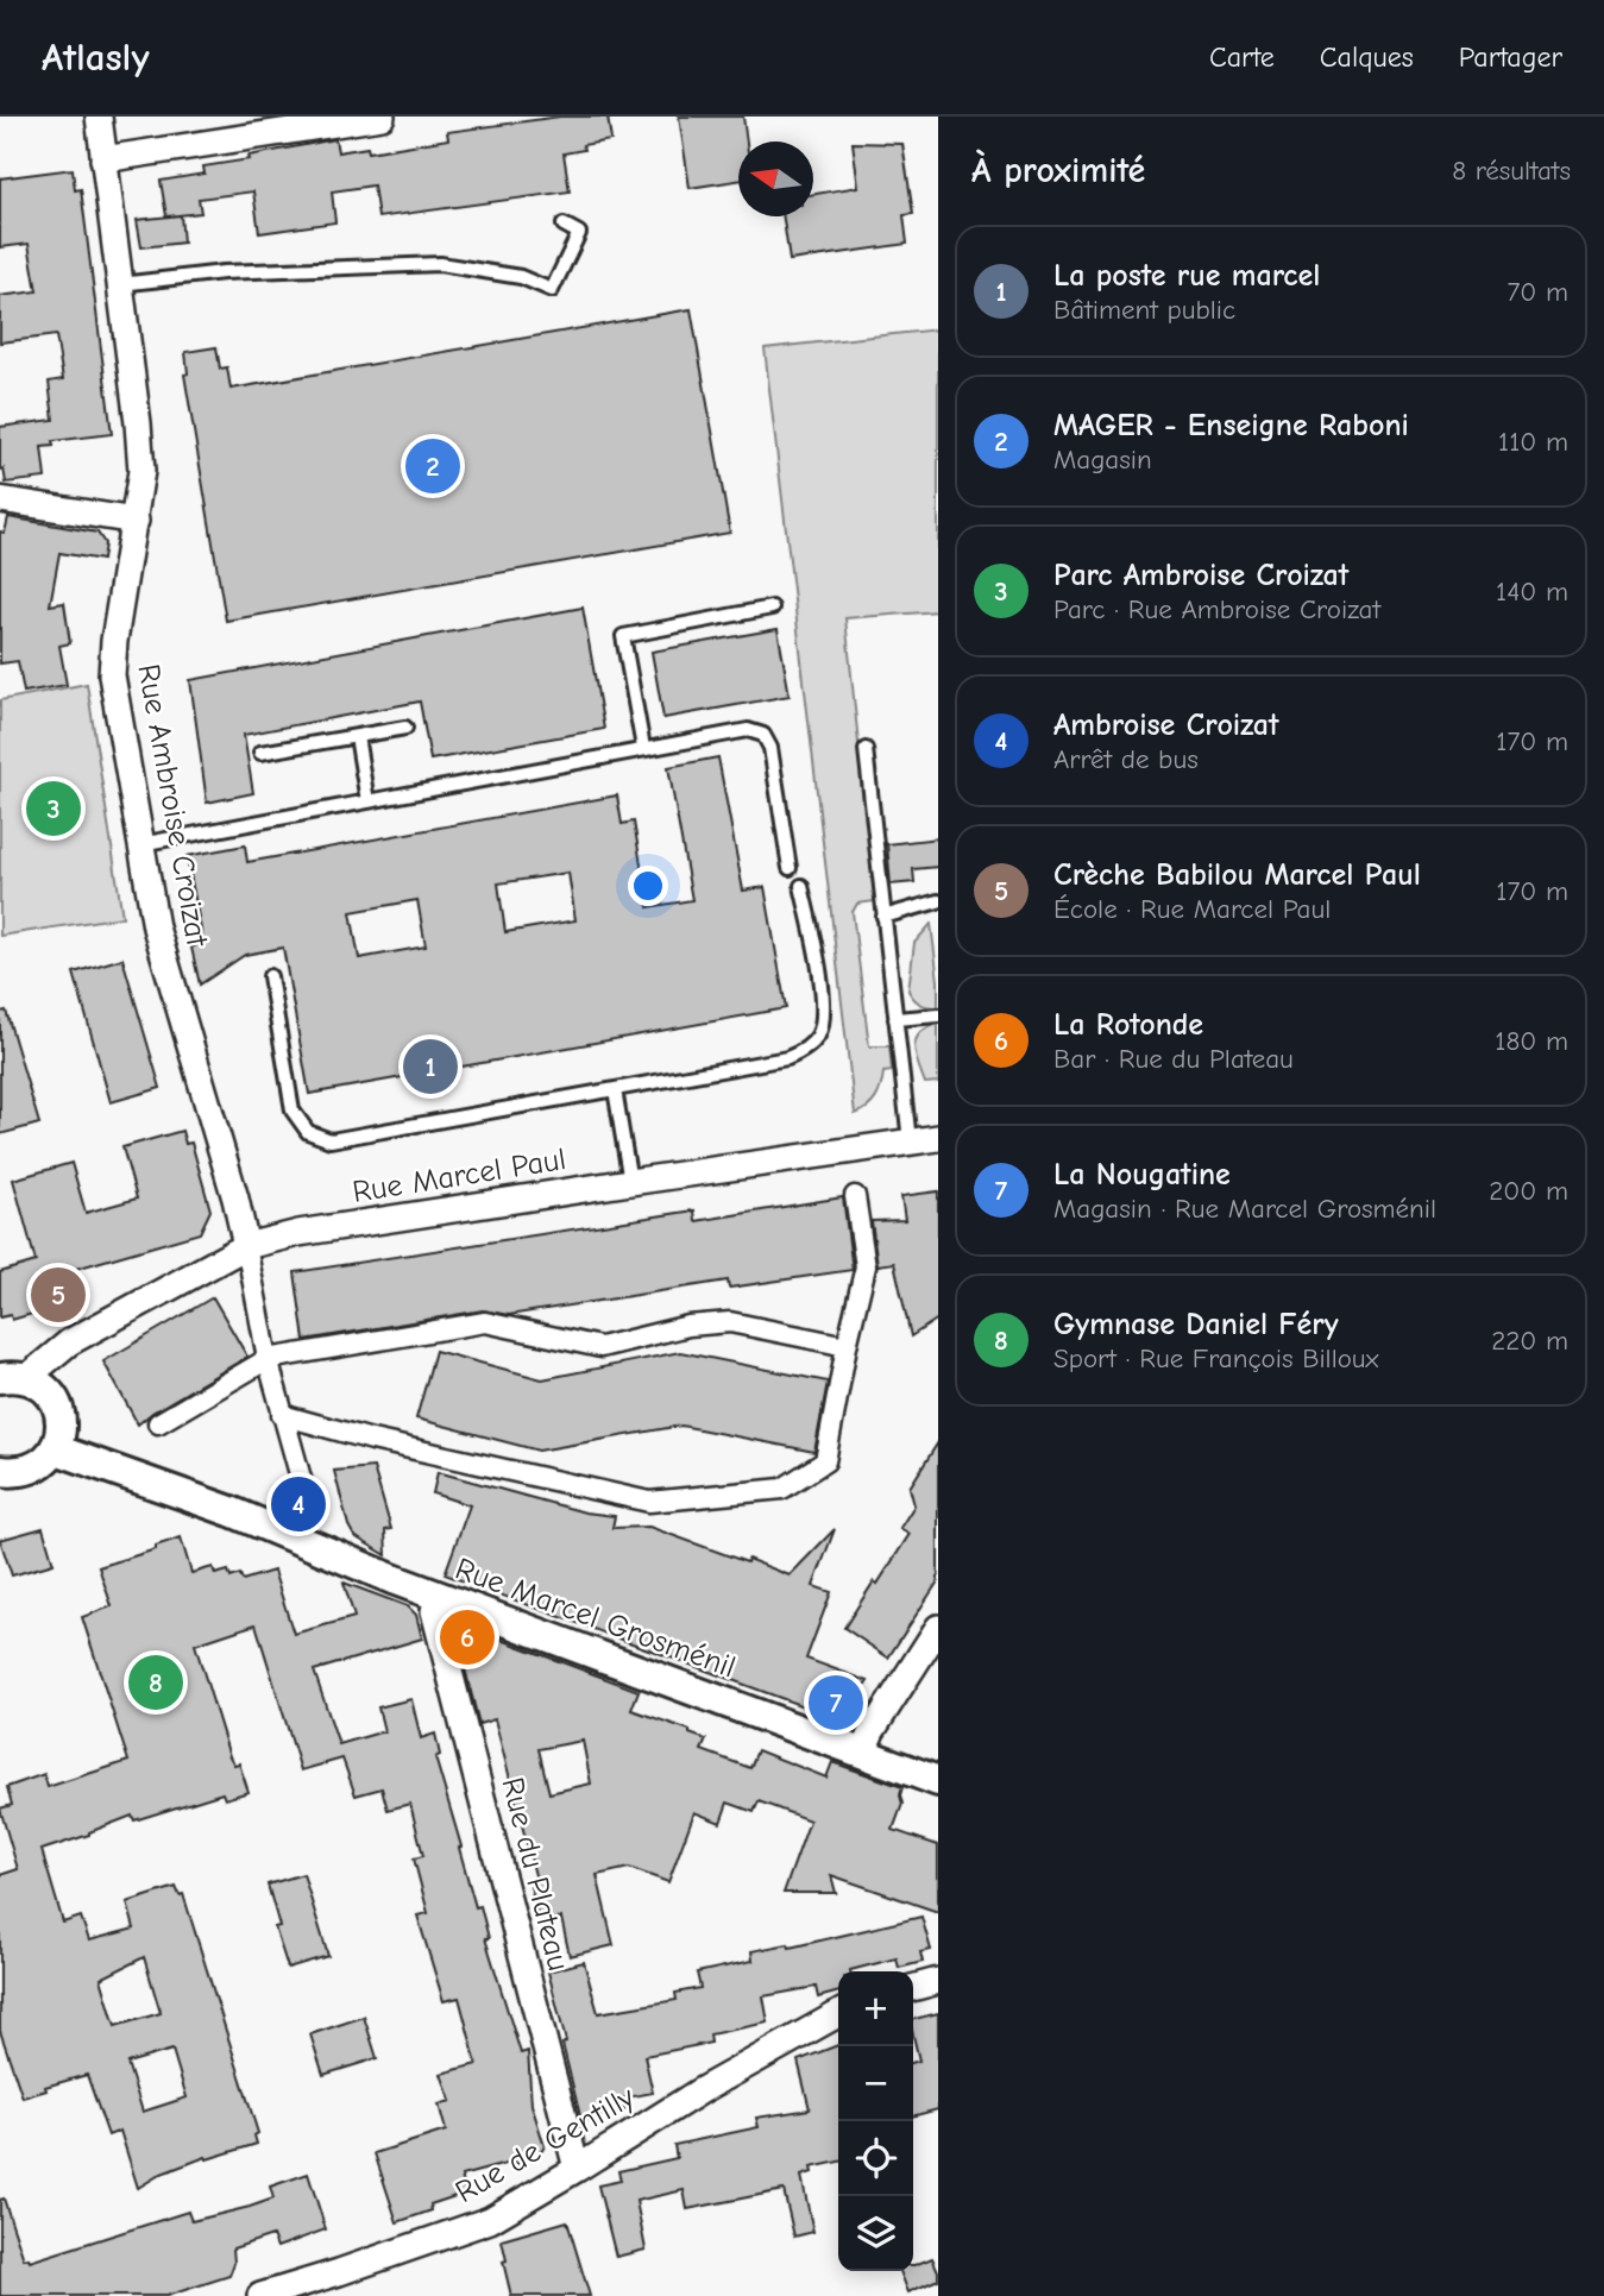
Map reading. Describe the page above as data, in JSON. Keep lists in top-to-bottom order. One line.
{"streets":{"street":["Rue Ambroise Croizat","Rue Marcel Paul","Rue Marcel Grosménil","Rue du Plateau","Rue de Gentilly"]},"crossings":[["Rue Ambroise Croizat","Rue Marcel Paul"],["Rue Marcel Grosménil","Rue du Plateau"],["Rue du Plateau","Rue de Gentilly"]],"north":"left","page":{"header":"Atlasly","nav":["Carte","Calques","Partager"],"heading":["À proximité","8 résultats"],"list":[{"mark":"1","name":"La poste rue marcel","note":"Bâtiment public","value":"70 m"},{"mark":"2","name":"MAGER - Enseigne Raboni","note":"Magasin","value":"110 m"},{"mark":"3","name":"Parc Ambroise Croizat","note":"Parc · Rue Ambroise Croizat","value":"140 m"},{"mark":"4","name":"Ambroise Croizat","note":"Arrêt de bus","value":"170 m"},{"mark":"5","name":"Crèche Babilou Marcel Paul","note":"École · Rue Marcel Paul","value":"170 m"},{"mark":"6","name":"La Rotonde","note":"Bar · Rue du Plateau","value":"180 m"},{"mark":"7","name":"La Nougatine","note":"Magasin · Rue Marcel Grosménil","value":"200 m"},{"mark":"8","name":"Gymnase Daniel Féry","note":"Sport · Rue François Billoux","value":"220 m"}],"pins":["2","3","1","5","4","6","8","7"],"map_buttons":["+","−"]}}
